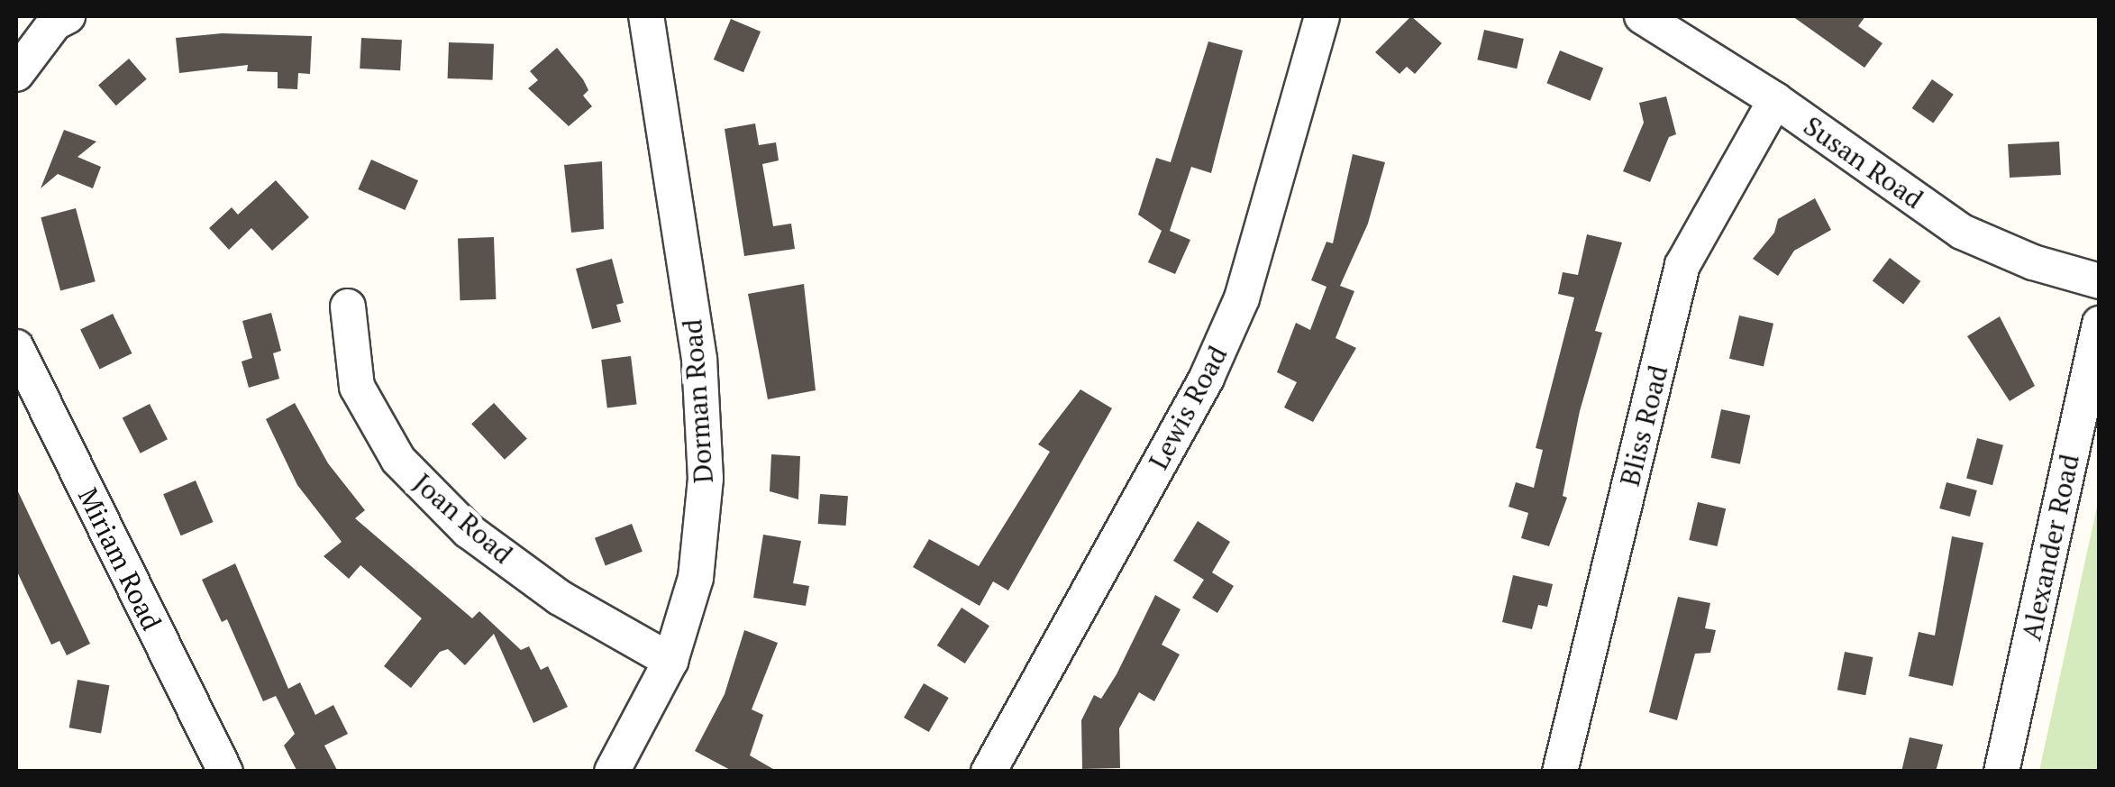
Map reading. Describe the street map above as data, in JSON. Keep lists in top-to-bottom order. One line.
{"streets":{"street":["Susan Road","Dorman Road","Lewis Road","Bliss Road","Joan Road","Alexander Road","Miriam Road"]},"crossings":[["Susan Road","Bliss Road"],["Dorman Road","Joan Road"]]}
